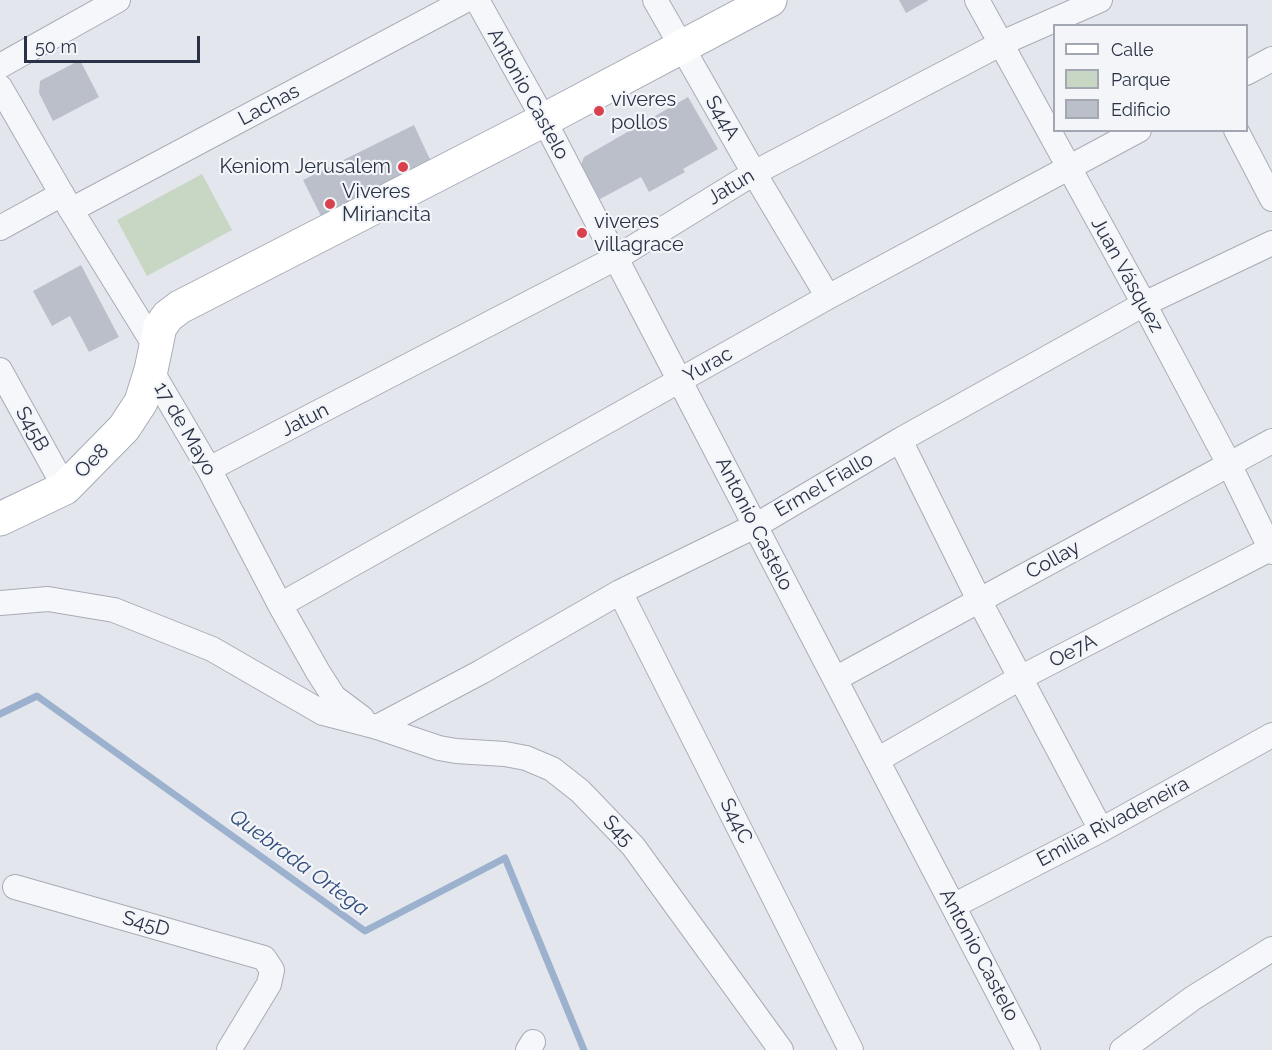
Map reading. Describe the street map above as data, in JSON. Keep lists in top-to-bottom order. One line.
{"streets":{"street":["Antonio Castelo","Lachas","S44A","Jatun","Juan Vásquez","Yurac","S45B","17 de Mayo","Oe8","Ermel Fiallo","Collay","Oe7A","S44C","Emilia Rivadeneira","S45","S45D"]},"crossings":[["Antonio Castelo","Jatun"],["Antonio Castelo","Yurac"],["Antonio Castelo","Oe8"],["Antonio Castelo","Ermel Fiallo"],["Antonio Castelo","Collay"],["Antonio Castelo","Oe7A"],["Antonio Castelo","Emilia Rivadeneira"],["Lachas","17 de Mayo"],["S44A","Jatun"],["S44A","Yurac"],["S44A","Oe8"],["Jatun","Juan Vásquez"],["Jatun","17 de Mayo"],["Juan Vásquez","Yurac"],["Juan Vásquez","Ermel Fiallo"],["Juan Vásquez","Collay"],["Juan Vásquez","Oe7A"],["Yurac","17 de Mayo"],["S45B","Oe8"],["17 de Mayo","Oe8"],["17 de Mayo","Ermel Fiallo"],["17 de Mayo","S45"],["Ermel Fiallo","S44C"],["Ermel Fiallo","S45"]],"water":["Quebrada Ortega"],"places":["viveres pollos","Keniom Jerusalem","Viveres Miriancita","viveres villagrace"],"legend":["Calle","Parque","Edificio"],"scale_bar":"50 m"}
